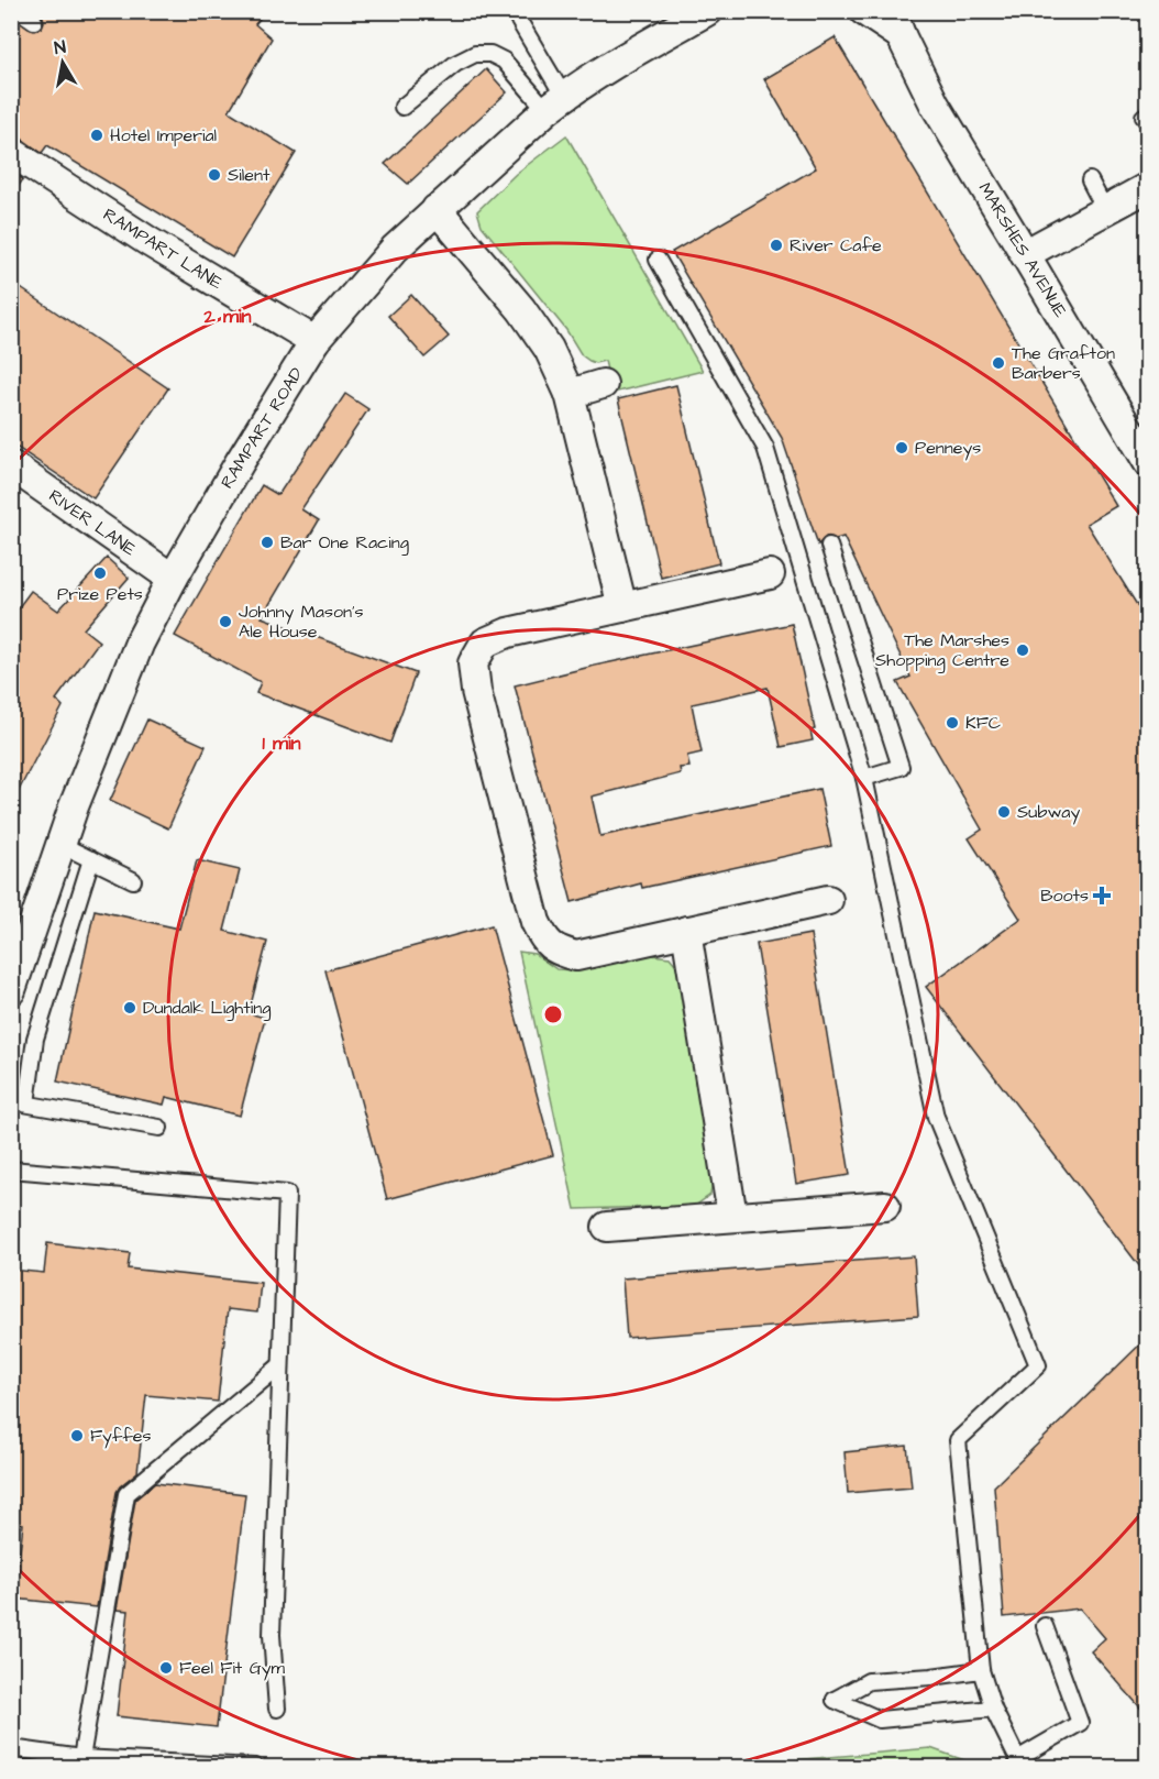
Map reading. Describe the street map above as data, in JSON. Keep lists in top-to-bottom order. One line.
{"streets":{"street":["RAMPART LANE","MARSHES AVENUE","RAMPART ROAD","RIVER LANE"]},"crossings":[["RAMPART LANE","RAMPART ROAD"],["RAMPART ROAD","RIVER LANE"]],"places":{"other":["Hotel Imperial","Silent","River Cafe","The Grafton Barbers","Penneys","Bar One Racing","Prize Pets","Johnny Mason's Ale House","The Marshes Shopping Centre","KFC","Subway","Dundalk Lighting","Fyffes","Feel Fit Gym"],"health":["Boots"]},"north":"top","rings":["2 min","1 min"]}
